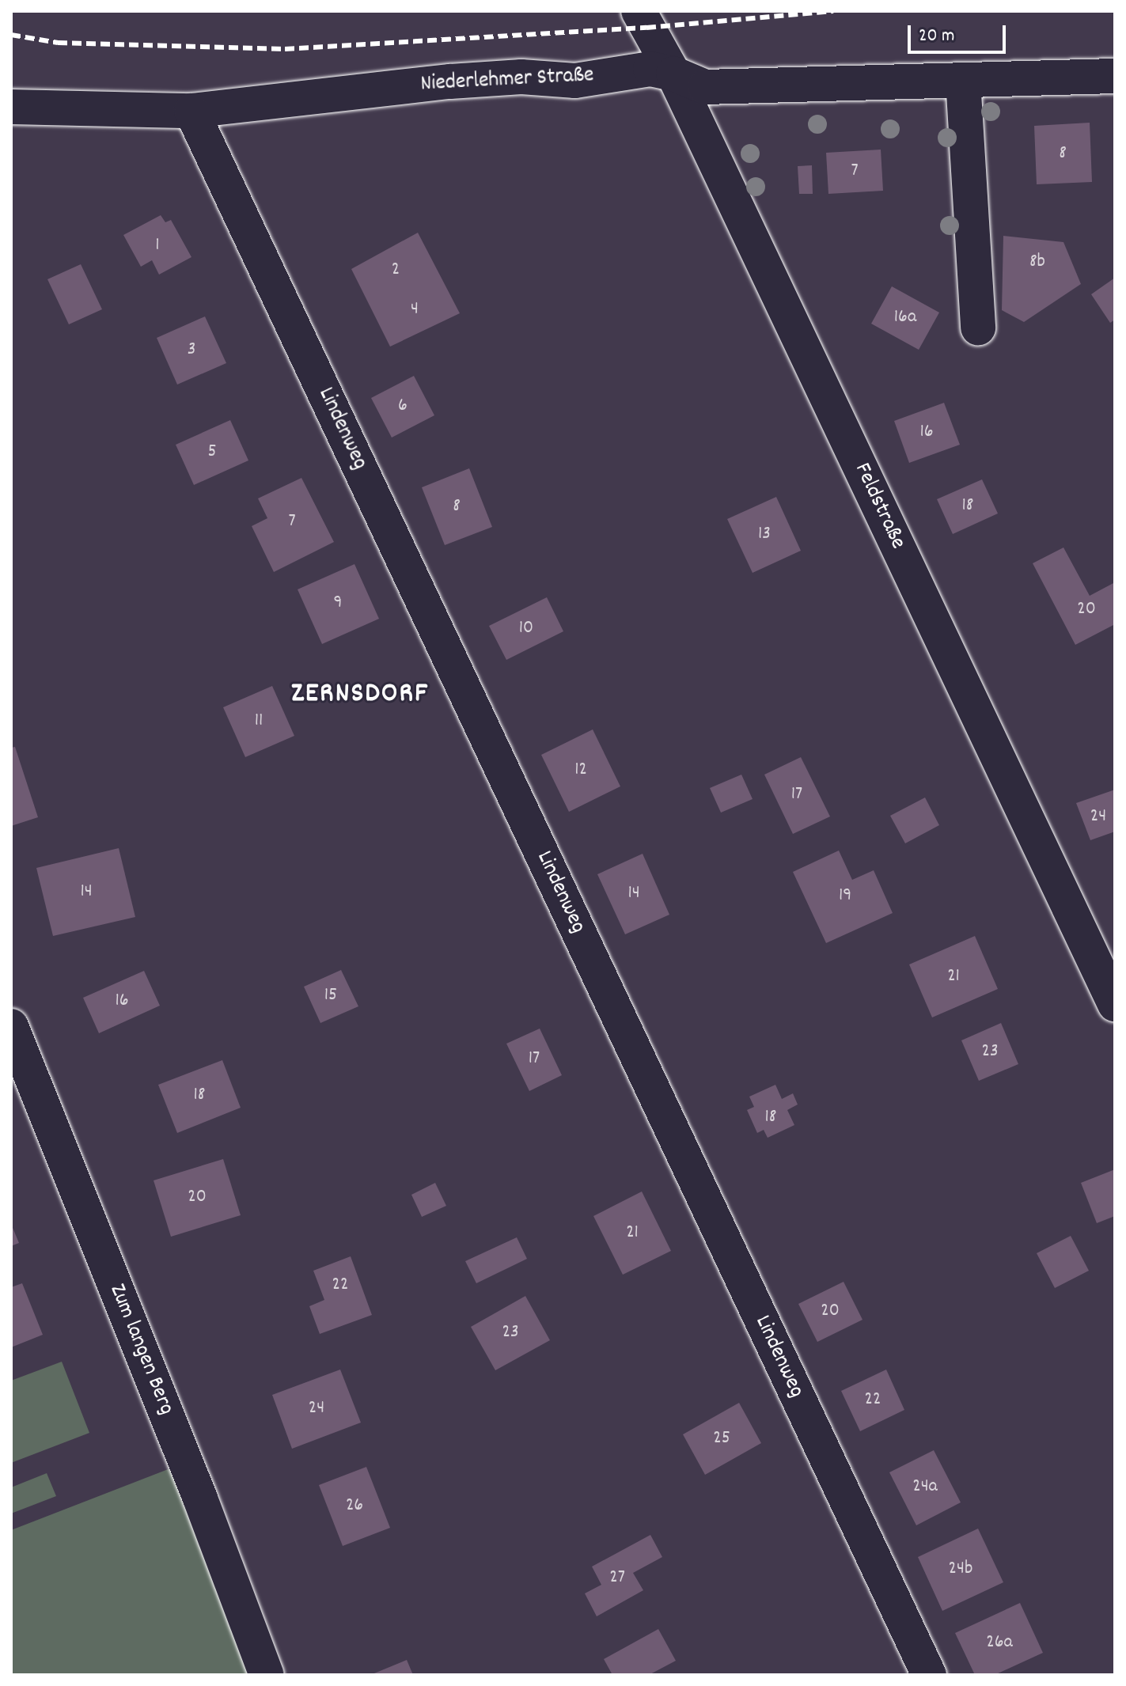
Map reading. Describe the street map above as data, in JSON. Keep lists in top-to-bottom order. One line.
{"streets":{"street":["Niederlehmer Straße","Lindenweg","Feldstraße","Zum langen Berg"]},"crossings":[["Niederlehmer Straße","Lindenweg"],["Niederlehmer Straße","Feldstraße"]],"districts":["ZERNSDORF"],"house_numbers":["8","7","1","8b","2","4","16a","3","6","16","5","18","8","7","13","9","20","10","11","12","17","24","14","14","19","21","15","16","23","17","18","18","20","21","22","20","23","22","24","25","24a","26","24b","27","26a"],"scale_bar":"20 m"}
